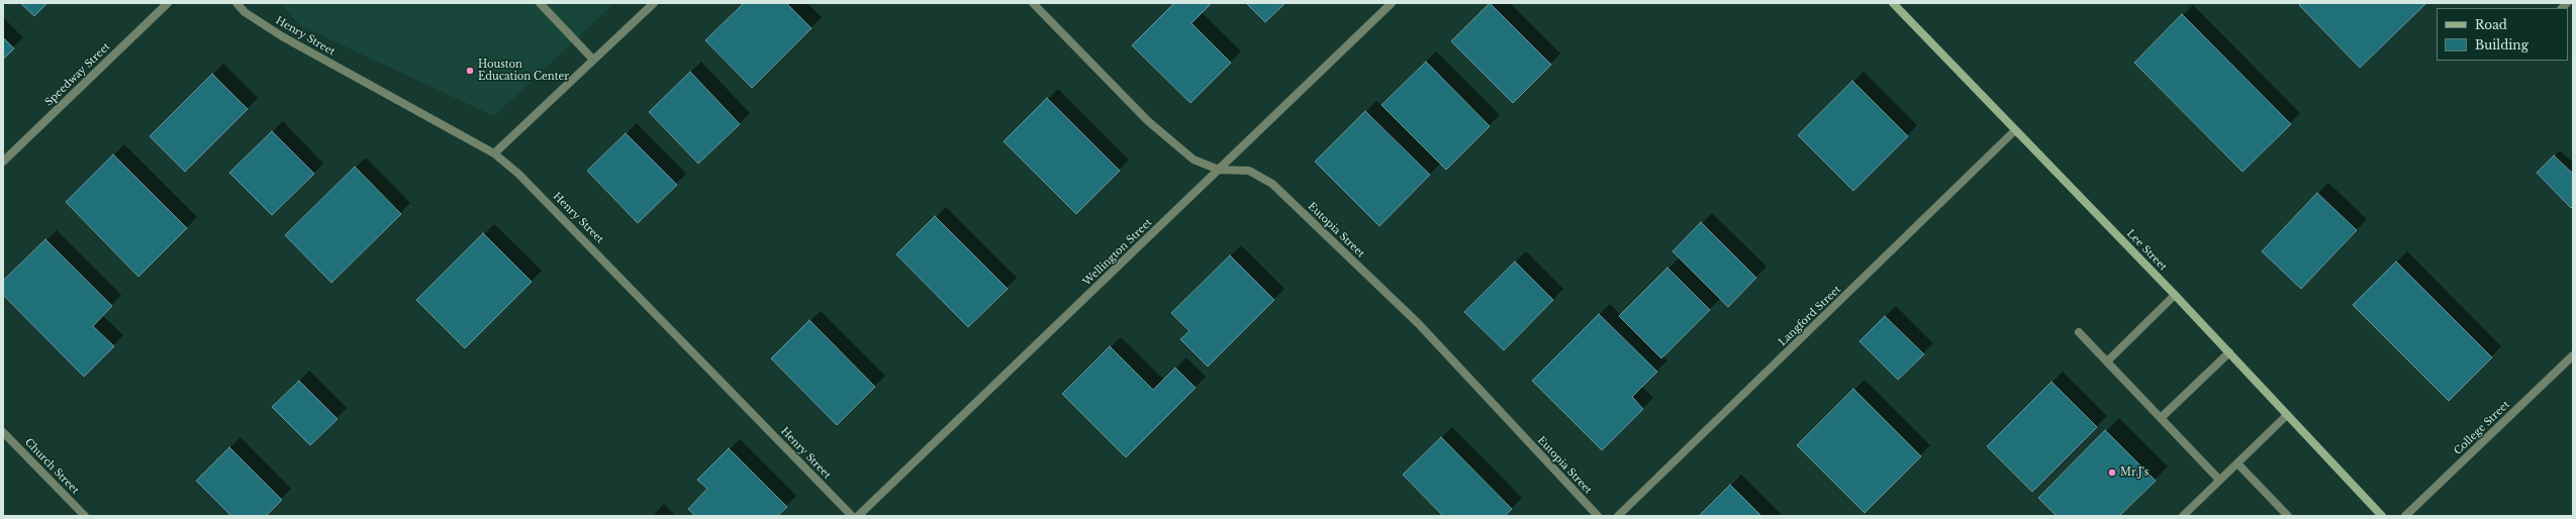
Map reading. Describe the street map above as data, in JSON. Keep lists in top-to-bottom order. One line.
{"streets":{"main road":["Lee Street"],"street":["Henry Street","Speedway Street","Eutopia Street","Wellington Street","Langford Street","College Street","Church Street"]},"crossings":[["Eutopia Street","Wellington Street"],["Lee Street","Langford Street"]],"places":["Houston Education Center","Mr.J's"],"legend":["Road","Building"]}
